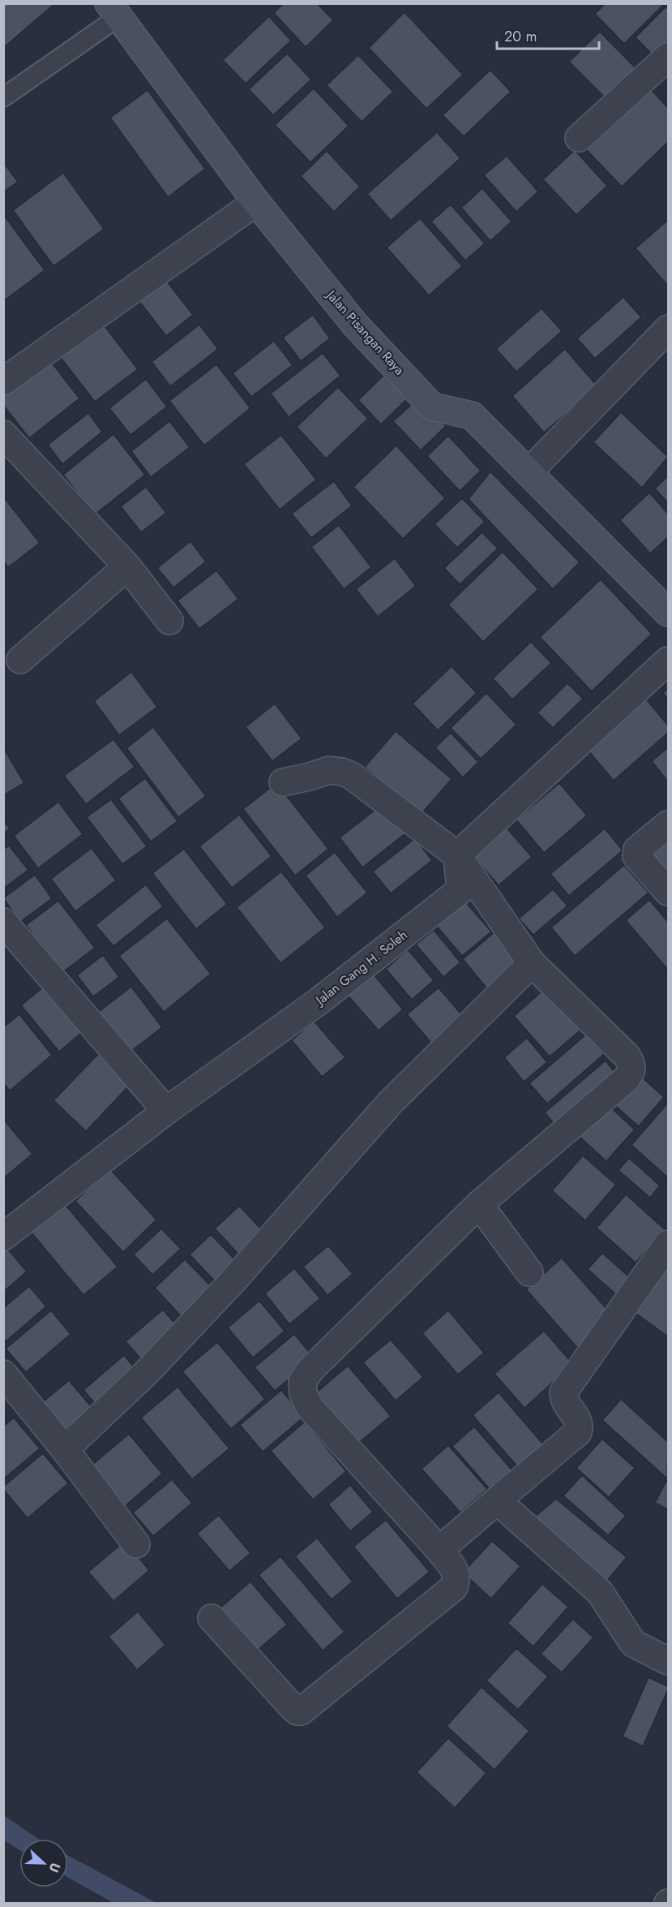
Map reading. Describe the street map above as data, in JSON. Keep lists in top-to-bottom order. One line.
{"streets":{"street":["Jalan Pisangan Raya","Jalan Gang H. Soleh"]},"scale_bar":"20 m","north":"right"}
